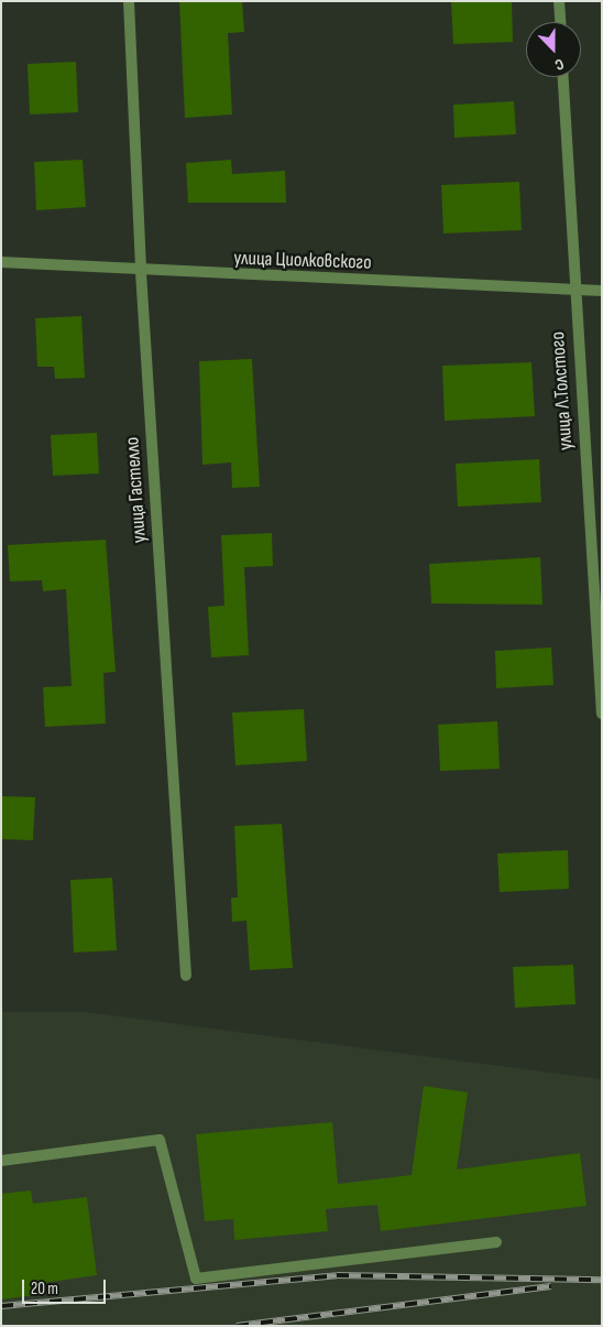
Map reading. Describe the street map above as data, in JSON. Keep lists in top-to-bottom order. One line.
{"streets":{"street":["улица Циолковского","улица Л.Толстого","улица Гастелло"]},"crossings":[["улица Циолковского","улица Л.Толстого"],["улица Циолковского","улица Гастелло"]],"scale_bar":"20 m","north":"bottom"}
